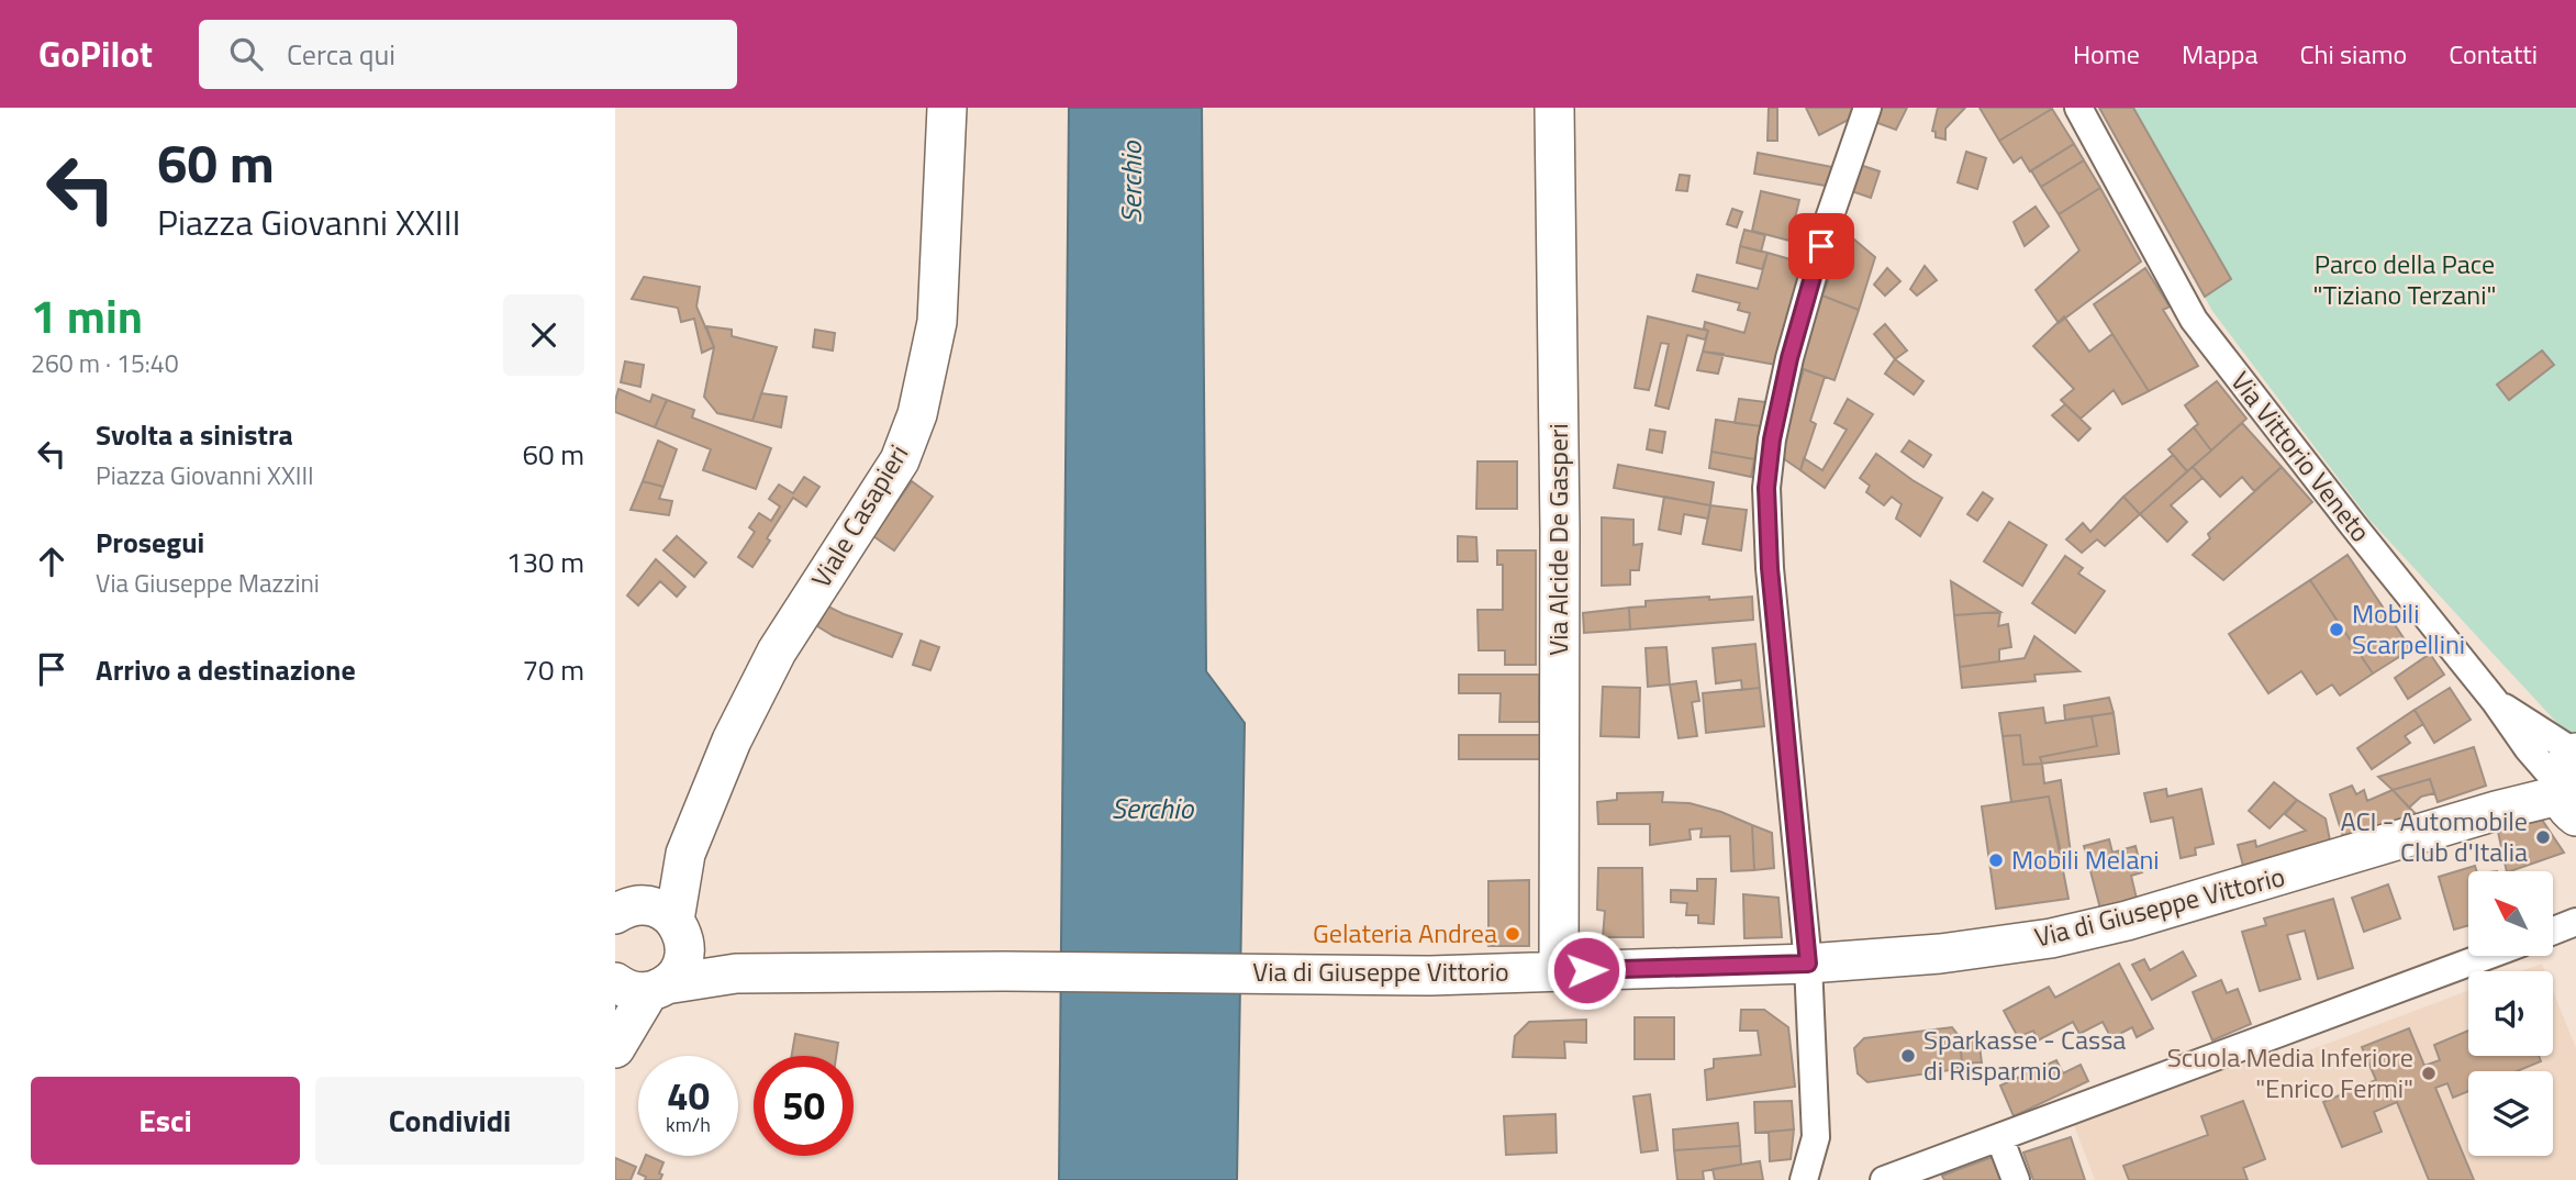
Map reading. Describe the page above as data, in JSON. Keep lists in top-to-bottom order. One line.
{"streets":{"main road":["Viale Casapieri","Via Alcide De Gasperi","Via di Giuseppe Vittorio"],"street":["Via Vittorio Veneto"]},"crossings":[["Via Vittorio Veneto","Via di Giuseppe Vittorio"],["Via Alcide De Gasperi","Via di Giuseppe Vittorio"]],"water":["Serchio"],"parks":["Parco della Pace \"Tiziano Terzani\""],"places":["Mobili Scarpellini","ACI - Automobile Club d'Italia","Mobili Melani","Gelateria Andrea","Sparkasse - Cassa di Risparmio","Scuola Media Inferiore \"Enrico Fermi\""],"north":"top left","page":{"header":"GoPilot","search":"Cerca qui","nav":["Home","Mappa","Chi siamo","Contatti"],"turn":["60 m","Piazza Giovanni XXIII"],"heading":["1 min","260 m · 15:40"],"list":[{"name":"Svolta a sinistra","note":"Piazza Giovanni XXIII","value":"60 m"},{"name":"Prosegui","note":"Via Giuseppe Mazzini","value":"130 m"},{"name":"Arrivo a destinazione","value":"70 m"}],"speed":"40 km/h","limit":"50","buttons":["Esci","Condividi"]}}
